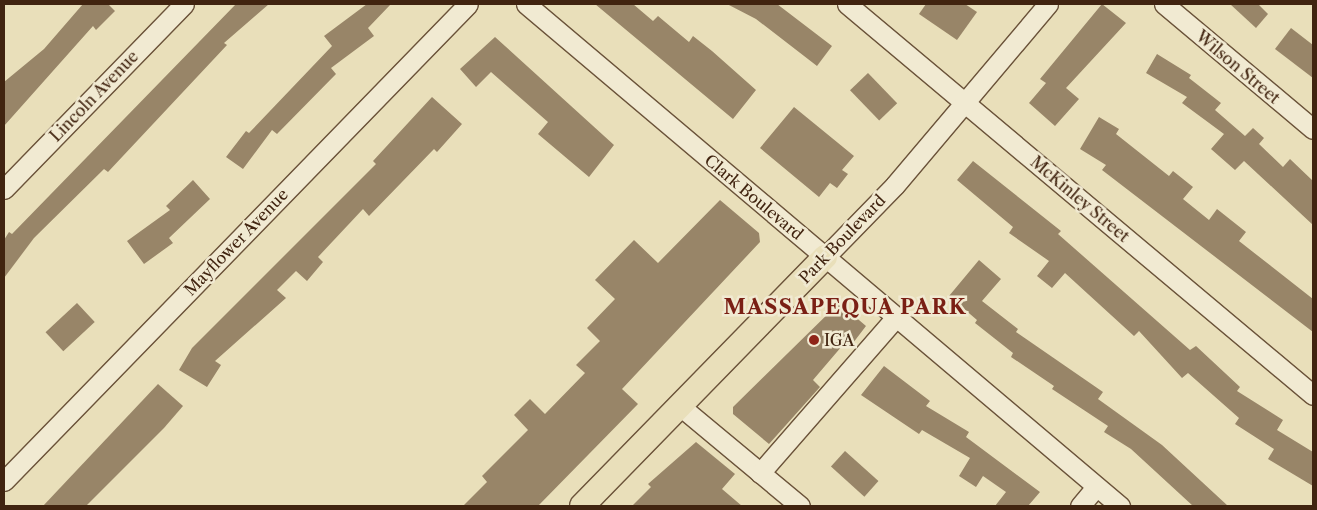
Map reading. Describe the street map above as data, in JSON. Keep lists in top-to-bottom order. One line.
{"streets":{"main road":["Park Boulevard"],"street":["Wilson Street","Lincoln Avenue","Clark Boulevard","McKinley Street","Mayflower Avenue"]},"crossings":[["Clark Boulevard","Park Boulevard"],["McKinley Street","Park Boulevard"]],"districts":["MASSAPEQUA PARK"],"places":["IGA"]}
